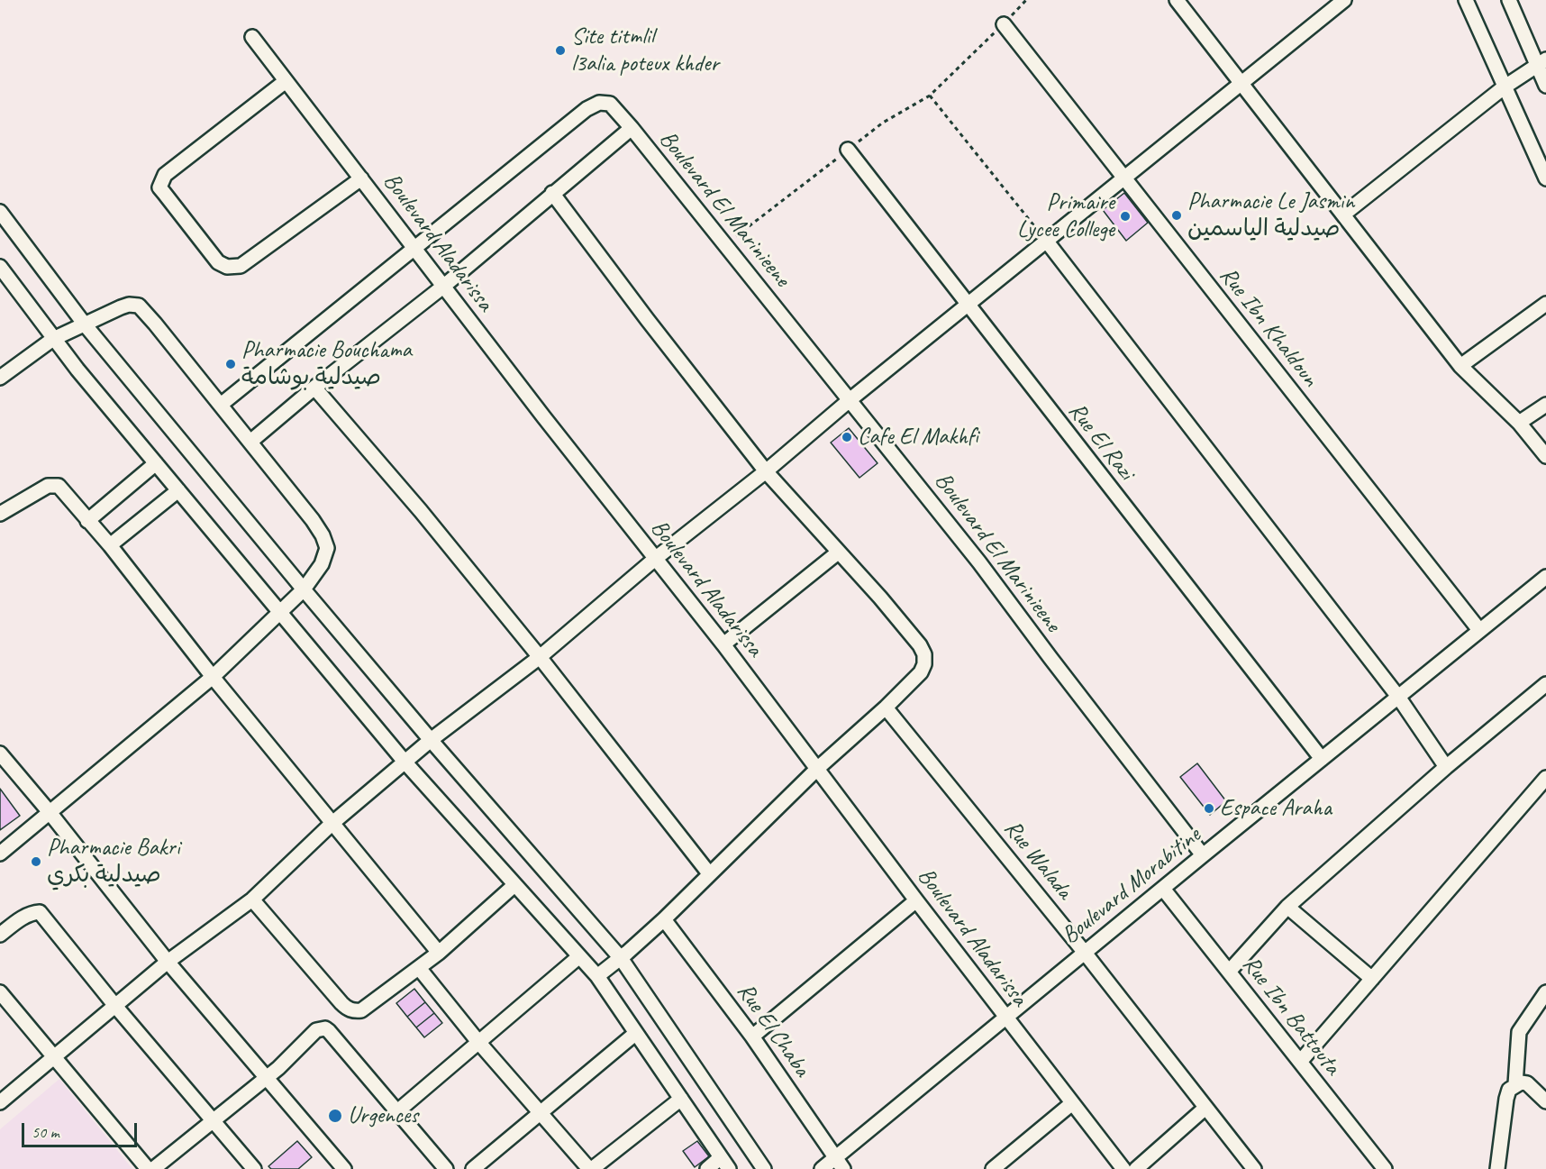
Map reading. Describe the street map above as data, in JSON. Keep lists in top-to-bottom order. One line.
{"streets":{"street":["Boulevard El Marinieene","Boulevard Aladarissa","Rue Ibn Khaldoun","Rue El Razi","Rue Walada","Boulevard Morabitine","Rue Ibn Battouta","Rue El Chaba"]},"crossings":[["Boulevard El Marinieene","Boulevard Aladarissa"],["Boulevard El Marinieene","Boulevard Morabitine"],["Boulevard Aladarissa","Boulevard Morabitine"],["Rue Ibn Khaldoun","Boulevard Morabitine"],["Rue El Razi","Boulevard Morabitine"],["Rue Walada","Boulevard Morabitine"],["Boulevard Morabitine","Rue Ibn Battouta"],["Boulevard Morabitine","Rue El Chaba"]],"places":["Site titmlil l3alia poteux khder","Pharmacie Le Jasmin صيدلية الياسمين","Primaire Lycee College","Pharmacie Bouchama صيدلية بوشامة","Cafe El Makhfi","Espace Araha","Pharmacie Bakri صيدلية بكري","Urgences"],"scale_bar":"50 m"}
